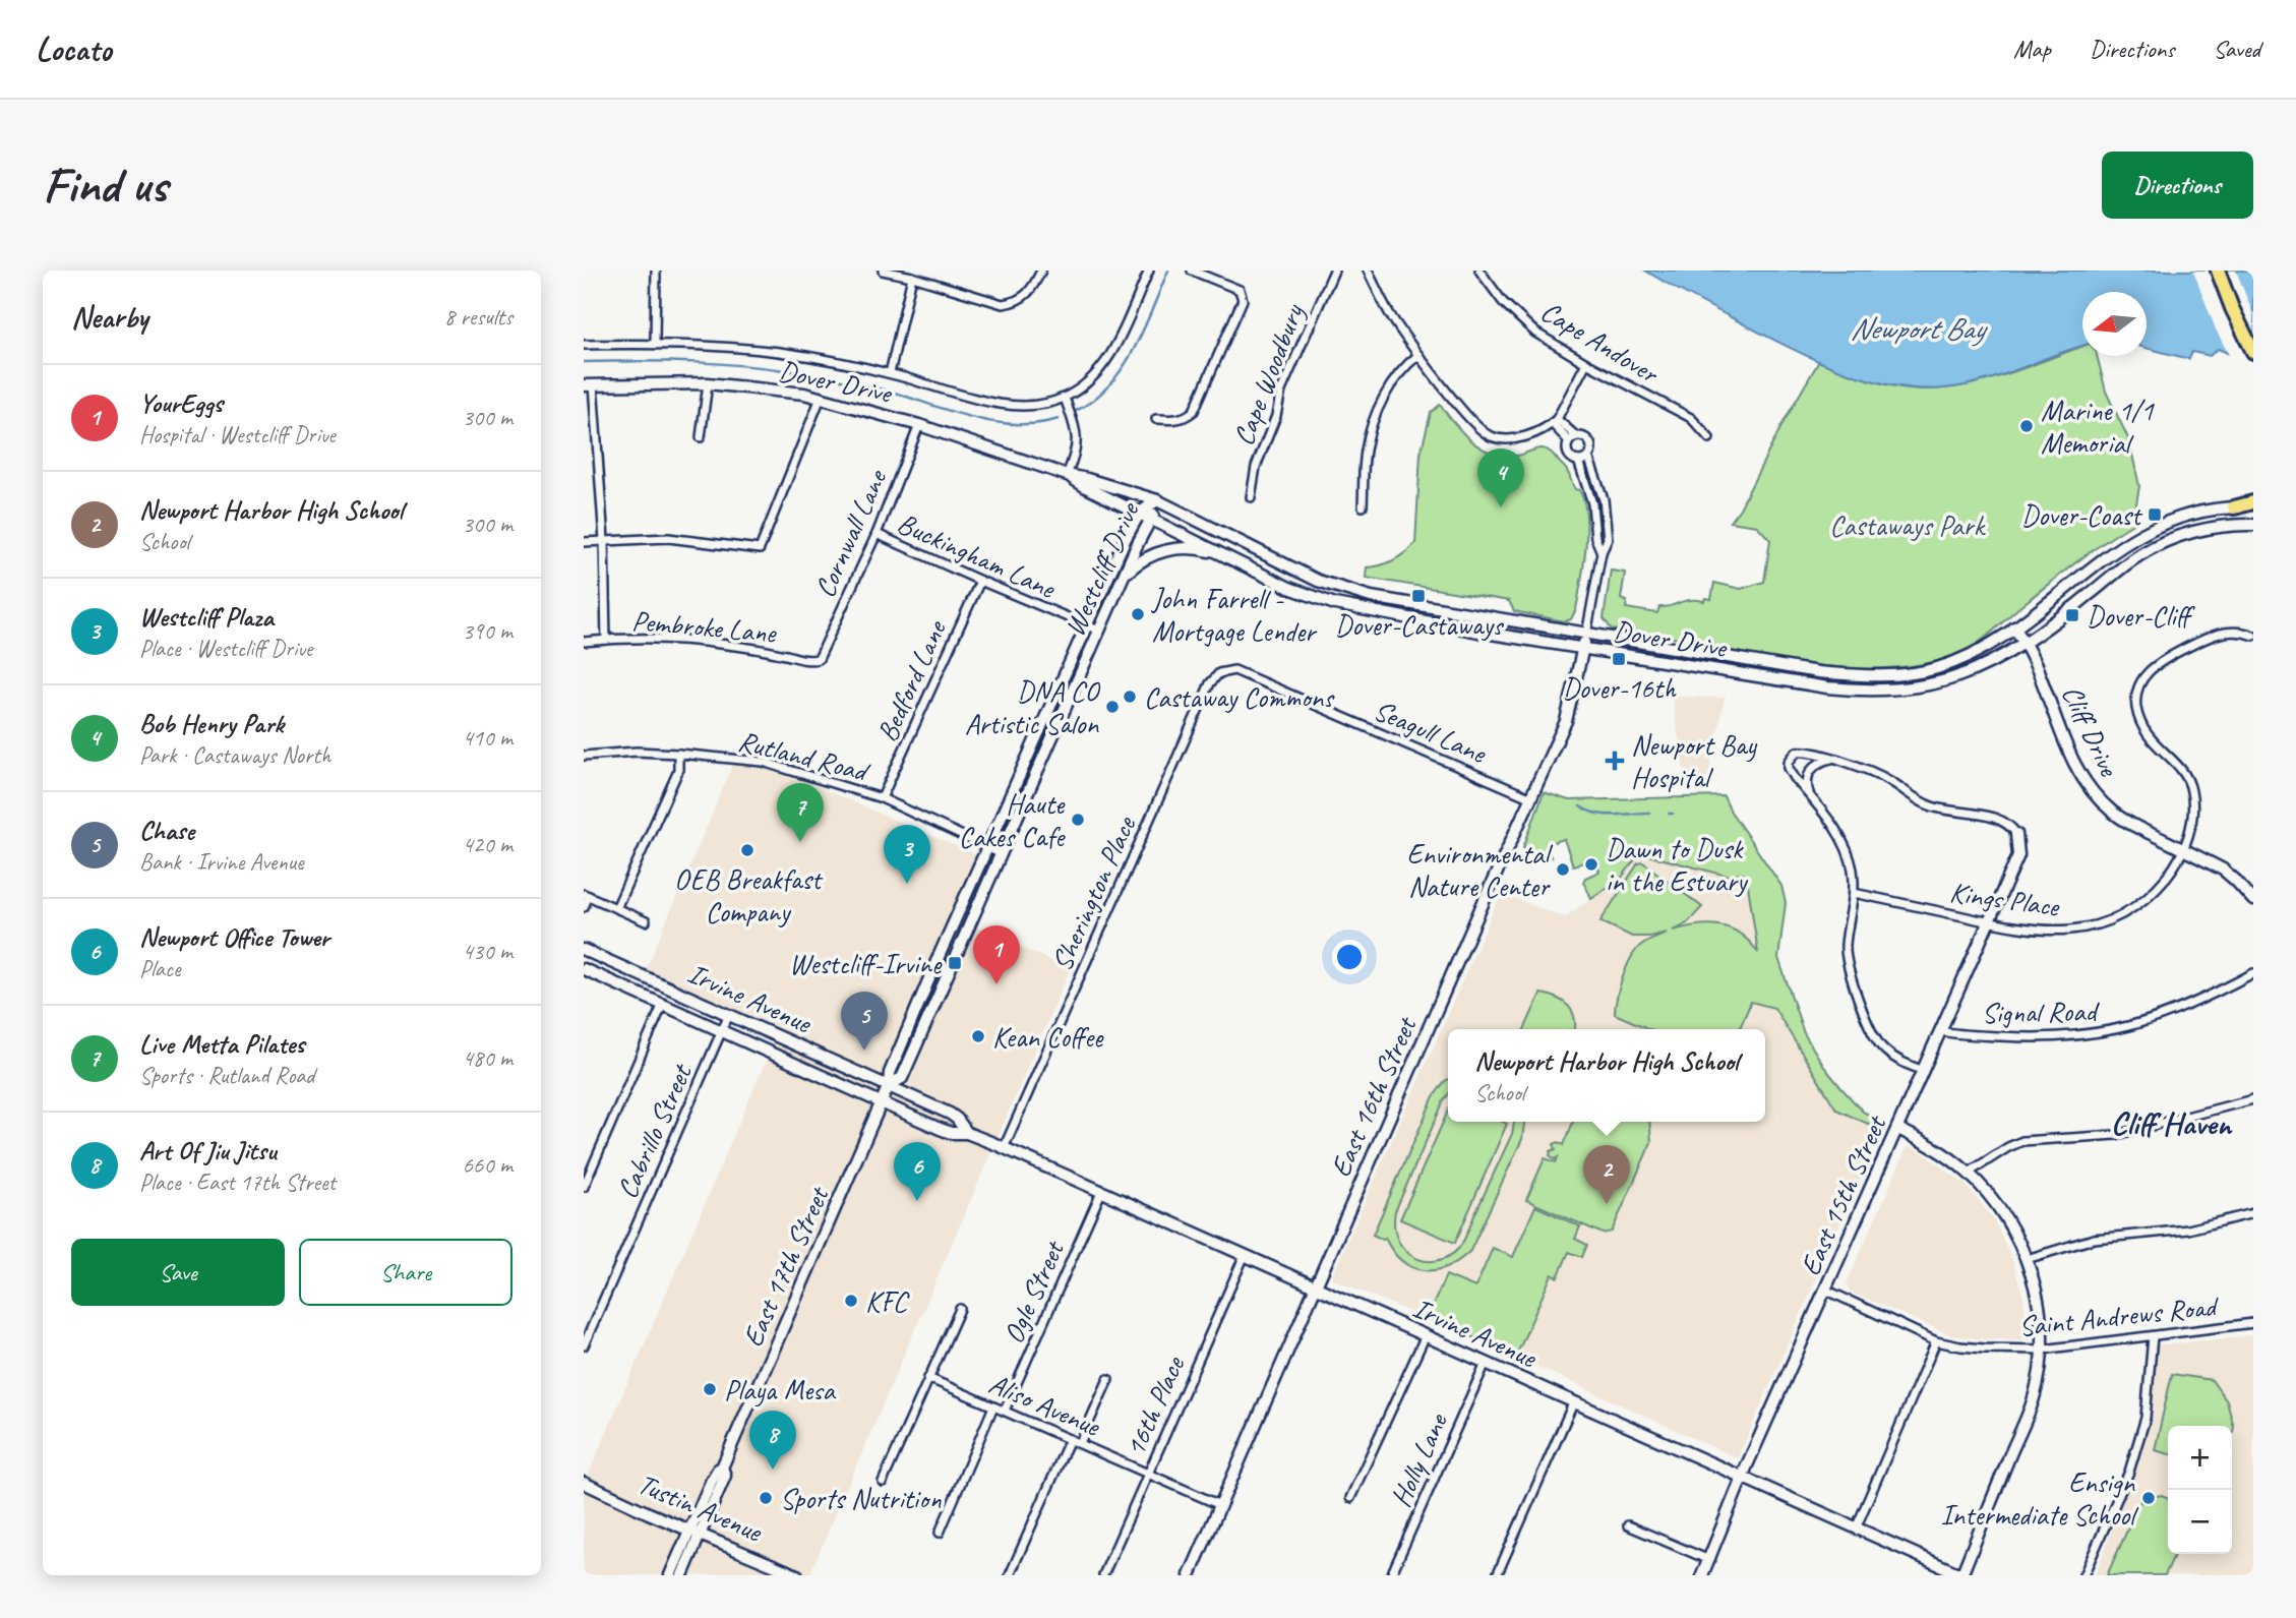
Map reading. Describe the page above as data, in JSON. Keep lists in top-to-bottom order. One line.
{"streets":{"street":["Cape Andover","Cape Woodbury","Dover Drive","Cornwall Lane","Buckingham Lane","Westcliff Drive","Pembroke Lane","Bedford Lane","Cliff Drive","Seagull Lane","Rutland Road","Sherington Place","Kings Place","Irvine Avenue","Signal Road","East 16th Street","Cabrillo Street","East 15th Street","East 17th Street","Ogle Street","Saint Andrews Road","Aliso Avenue","16th Place","Holly Lane","Tustin Avenue"]},"crossings":[["Dover Drive","Cornwall Lane"],["Dover Drive","Westcliff Drive"],["Dover Drive","Cliff Drive"],["Dover Drive","East 16th Street"],["Cornwall Lane","Buckingham Lane"],["Cornwall Lane","Pembroke Lane"],["Buckingham Lane","Westcliff Drive"],["Buckingham Lane","Bedford Lane"],["Westcliff Drive","Rutland Road"],["Westcliff Drive","Irvine Avenue"],["Westcliff Drive","East 17th Street"],["Bedford Lane","Rutland Road"],["Cliff Drive","Kings Place"],["Seagull Lane","Sherington Place"],["Seagull Lane","East 16th Street"],["Sherington Place","Irvine Avenue"],["Kings Place","East 15th Street"],["Irvine Avenue","East 16th Street"],["Irvine Avenue","Cabrillo Street"],["Irvine Avenue","East 15th Street"],["Irvine Avenue","East 17th Street"],["Irvine Avenue","Ogle Street"],["Irvine Avenue","16th Place"],["Irvine Avenue","Holly Lane"],["Signal Road","East 15th Street"],["East 16th Street","Aliso Avenue"],["East 15th Street","Saint Andrews Road"],["East 17th Street","Tustin Avenue"],["Ogle Street","Aliso Avenue"],["Aliso Avenue","16th Place"]],"districts":["Cliff Haven"],"water":["Newport Bay"],"parks":["Castaways Park"],"places":{"other":["Marine 1/1 Memorial","John Farrell - Mortgage Lender","Castaway Commons","DNA CO Artistic Salon","Haute Cakes Cafe","OEB Breakfast Company","Dawn to Dusk in the Estuary","Environmental Nature Center","Kean Coffee","KFC","Playa Mesa","Sports Nutrition","Ensign Intermediate School"],"transit":["Dover-Coast","Dover-Castaways","Dover-Cliff","Dover-16th","Westcliff-Irvine"],"health":["Newport Bay Hospital"]},"north":"left","page":{"header":"Locato","nav":["Map","Directions","Saved"],"buttons":["Directions",["Save","Share"]],"title":"Find us","heading":["Nearby","8 results"],"list":[{"mark":"1","name":"YourEggs","note":"Hospital · Westcliff Drive","value":"300 m"},{"mark":"2","name":"Newport Harbor High School","note":"School","value":"300 m"},{"mark":"3","name":"Westcliff Plaza","note":"Place · Westcliff Drive","value":"390 m"},{"mark":"4","name":"Bob Henry Park","note":"Park · Castaways North","value":"410 m"},{"mark":"5","name":"Chase","note":"Bank · Irvine Avenue","value":"420 m"},{"mark":"6","name":"Newport Office Tower","note":"Place","value":"430 m"},{"mark":"7","name":"Live Metta Pilates","note":"Sports · Rutland Road","value":"480 m"},{"mark":"8","name":"Art Of Jiu Jitsu","note":"Place · East 17th Street","value":"660 m"}],"pins":["4","7","3","1","5","6","2","8"],"popup":["Newport Harbor High School","School"],"map_buttons":["+","−"]}}
